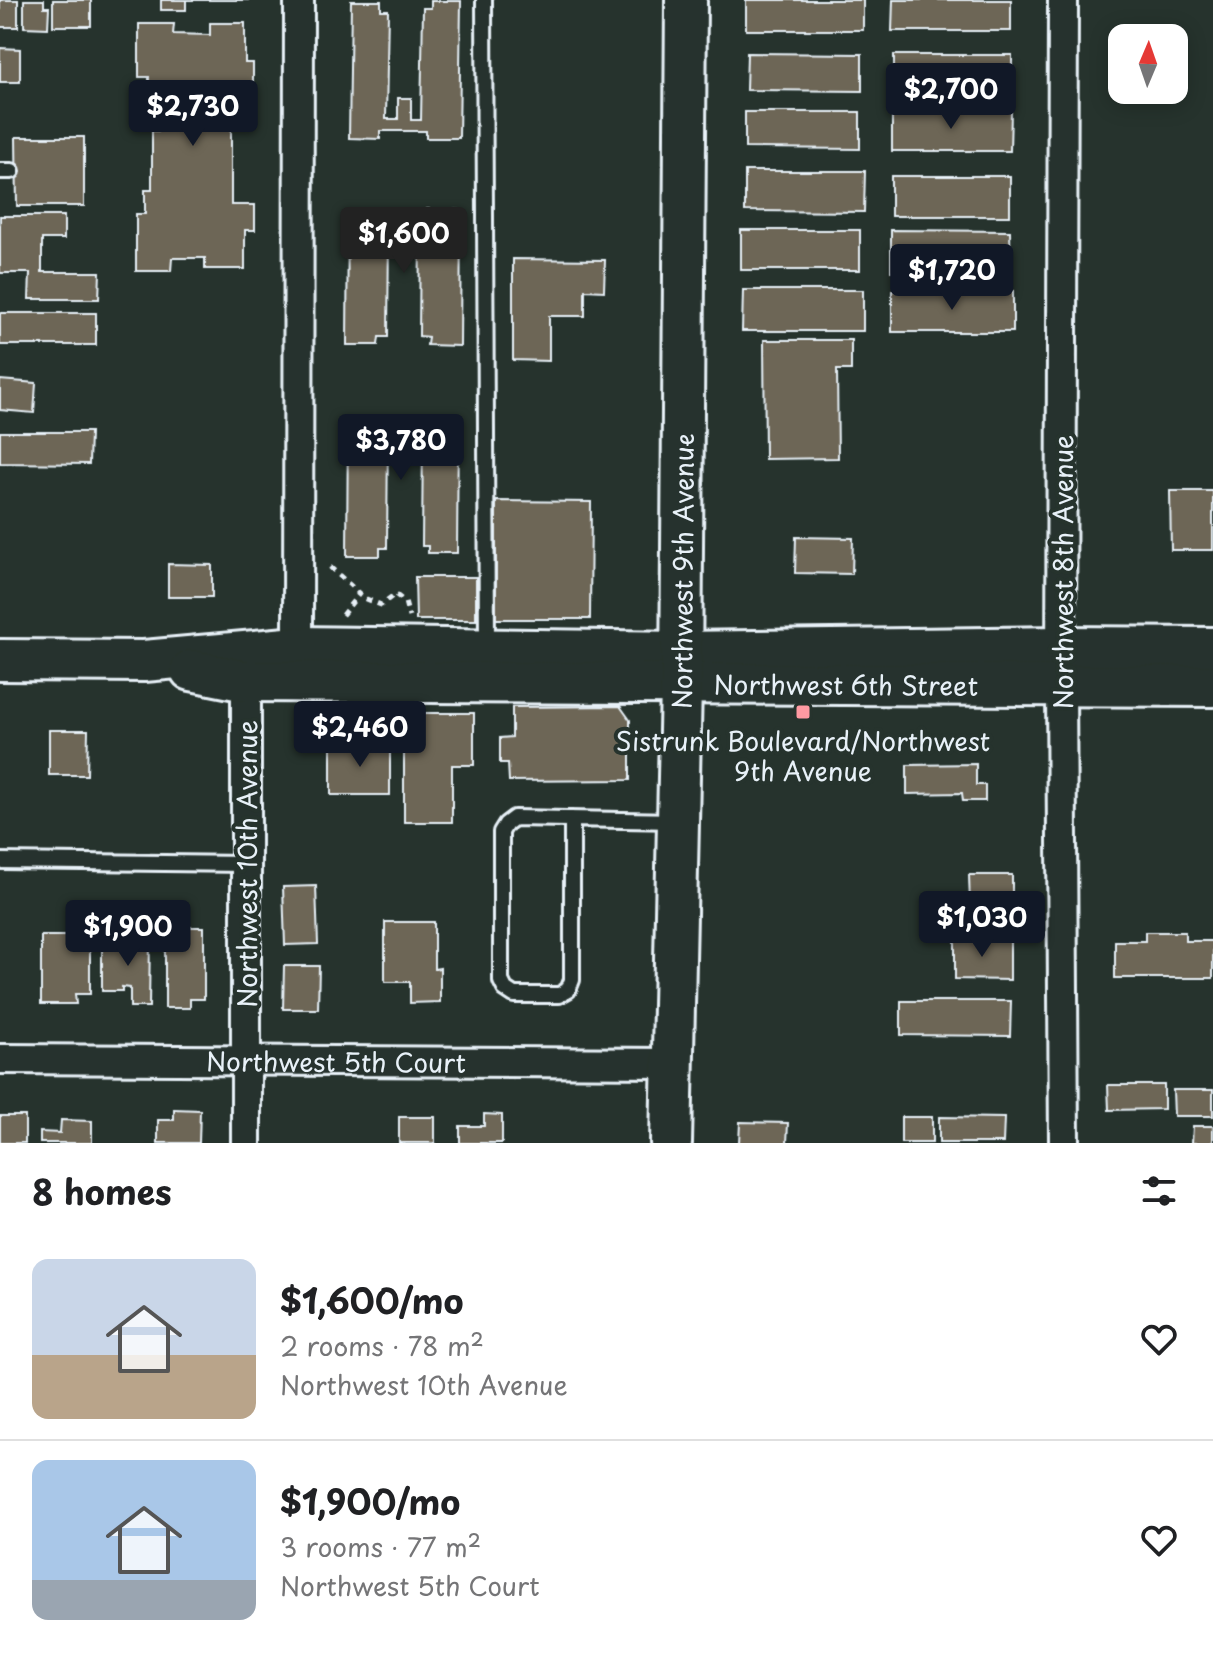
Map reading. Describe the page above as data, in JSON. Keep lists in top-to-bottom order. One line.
{"streets":{"street":["Northwest 9th Avenue","Northwest 8th Avenue","Northwest 6th Street","Northwest 10th Avenue","Northwest 5th Court"]},"crossings":[["Northwest 9th Avenue","Northwest 6th Street"],["Northwest 9th Avenue","Northwest 5th Court"],["Northwest 8th Avenue","Northwest 6th Street"],["Northwest 6th Street","Northwest 10th Avenue"],["Northwest 10th Avenue","Northwest 5th Court"]],"places":{"transit":["Sistrunk Boulevard/Northwest 9th Avenue"]},"north":"top","page":{"price":["$2,700","$2,730","$1,600","$1,720","$3,780","$2,460","$1,030","$1,900"],"heading":"8 homes","list":[{"name":"$1,600/mo","note":"2 rooms · 78 m² · Northwest 10th Avenue"},{"name":"$1,900/mo","note":"3 rooms · 77 m² · Northwest 5th Court"}]}}
